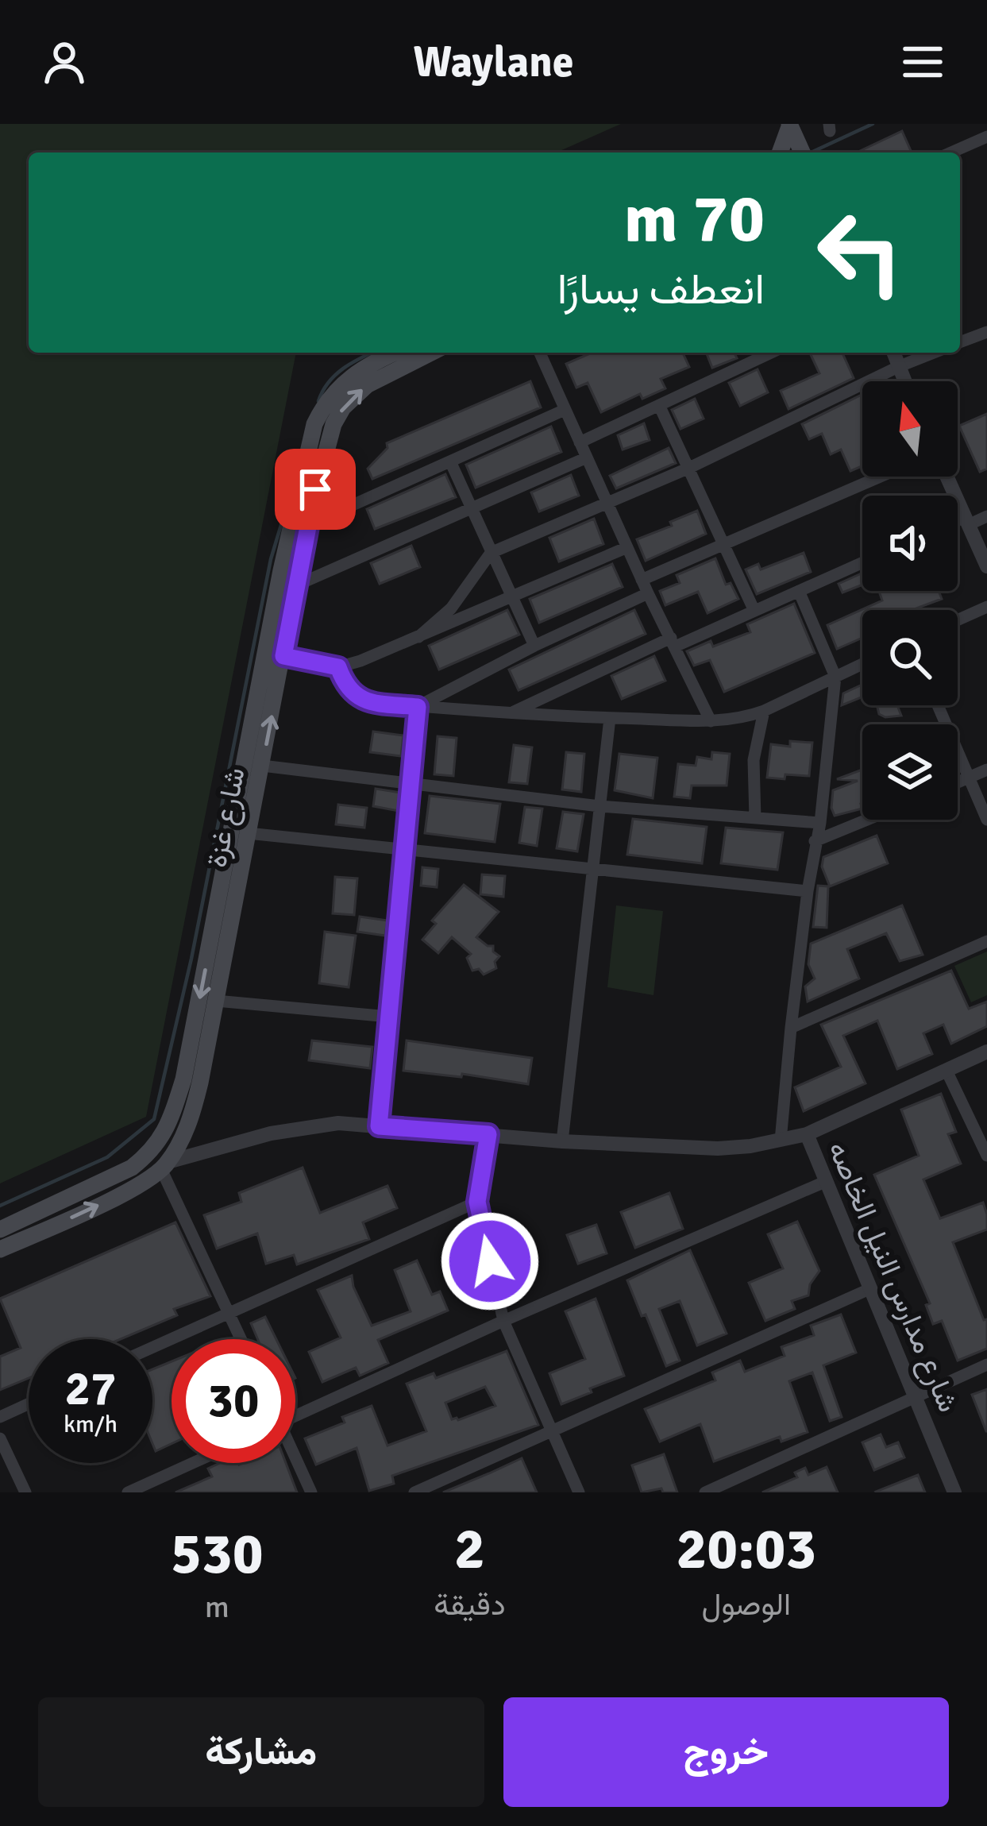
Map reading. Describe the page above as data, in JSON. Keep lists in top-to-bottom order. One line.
{"streets":{"main road":["شارع غزة"],"street":["شارع مدارس النيل الخاصه"]},"north":"top","page":{"header":"Waylane","turn":["70 m","انعطف يسارًا"],"speed":"27 km/h","limit":"30","eta":["20:03","الوصول","2","دقيقة","530","m"],"buttons":["خروج","مشاركة"]}}
